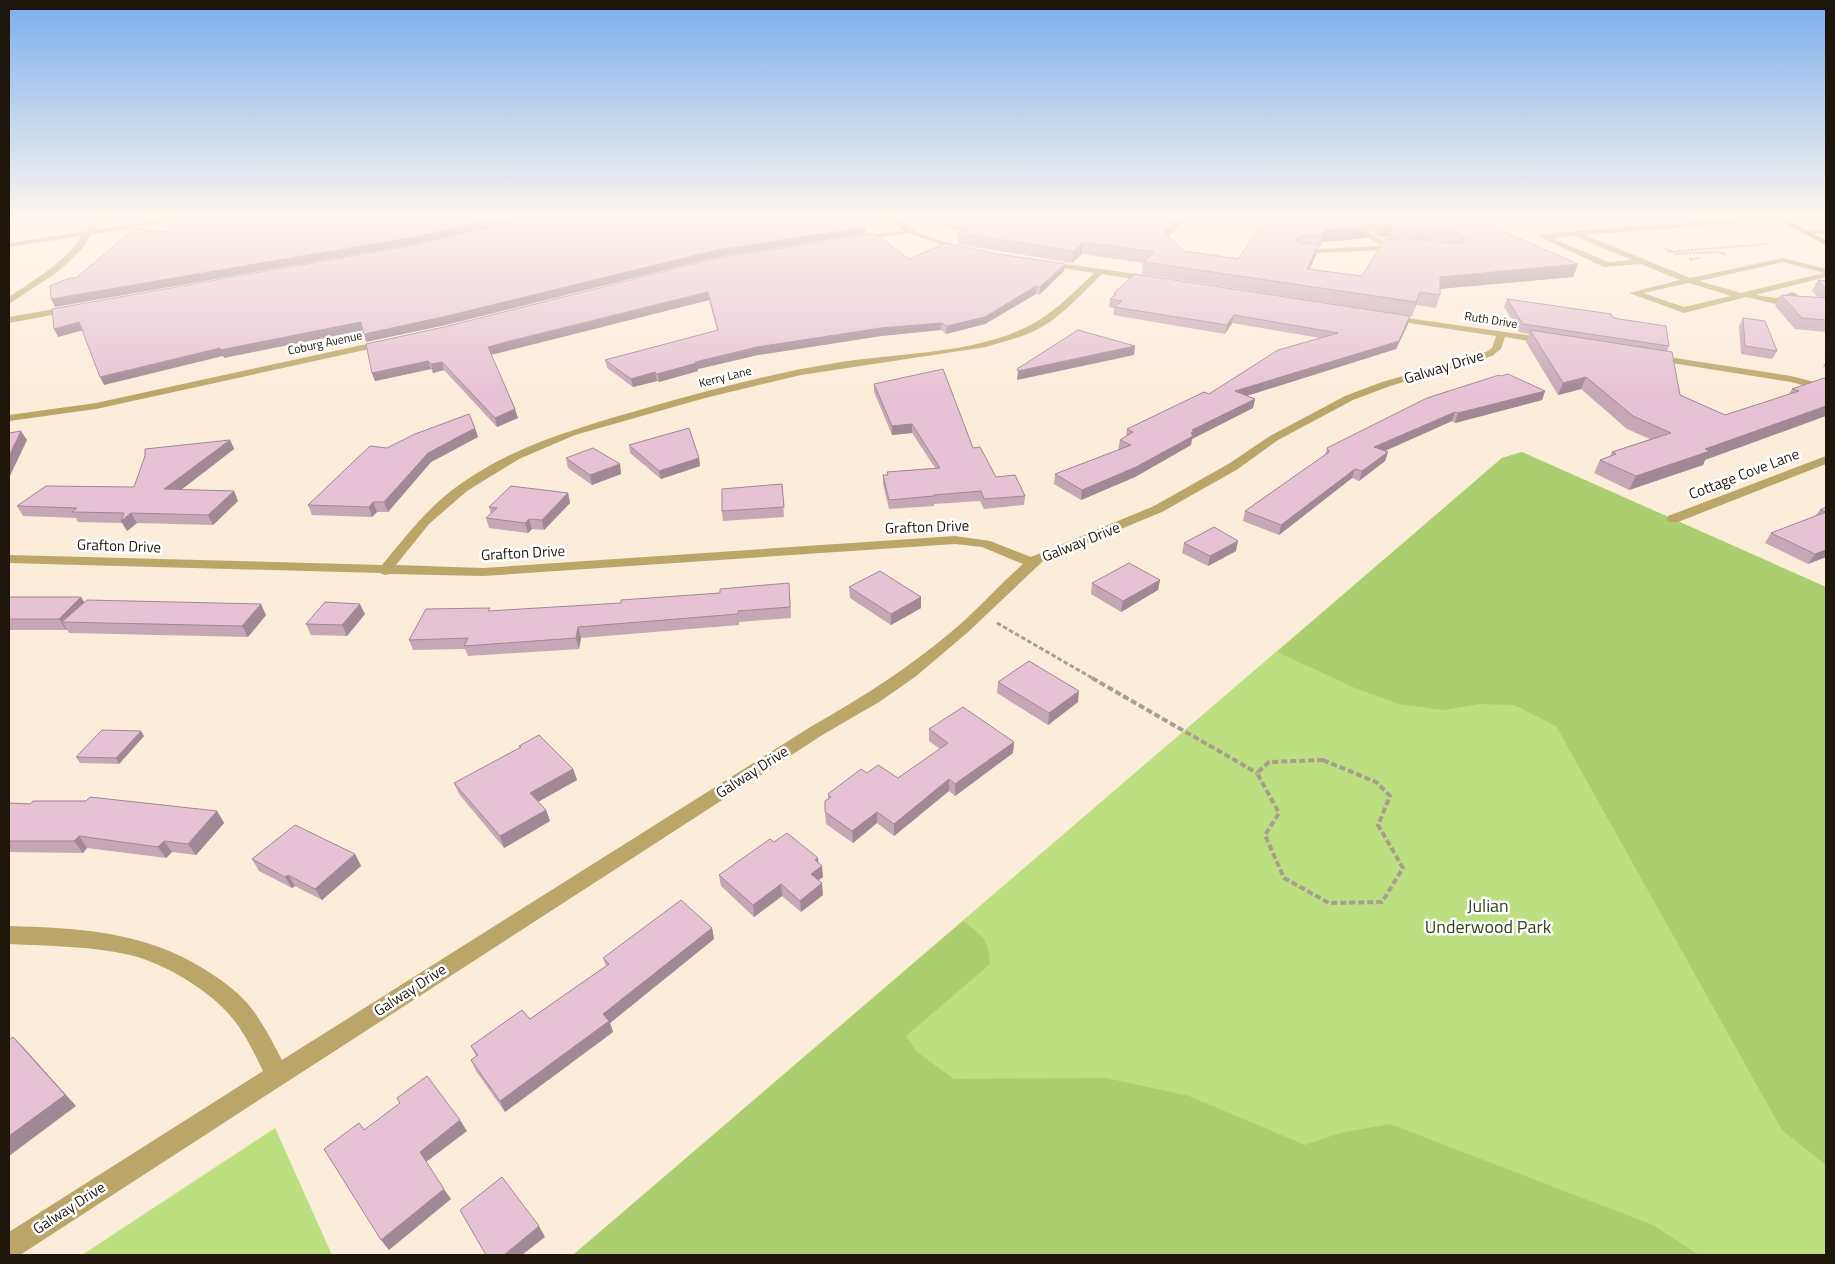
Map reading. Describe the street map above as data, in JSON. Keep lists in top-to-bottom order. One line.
{"streets":{"street":["Ruth Drive","Coburg Avenue","Galway Drive","Kerry Lane","Cottage Cove Lane","Grafton Drive"]},"crossings":[["Ruth Drive","Galway Drive"],["Galway Drive","Grafton Drive"],["Kerry Lane","Grafton Drive"]],"parks":["Julian Underwood Park"]}
